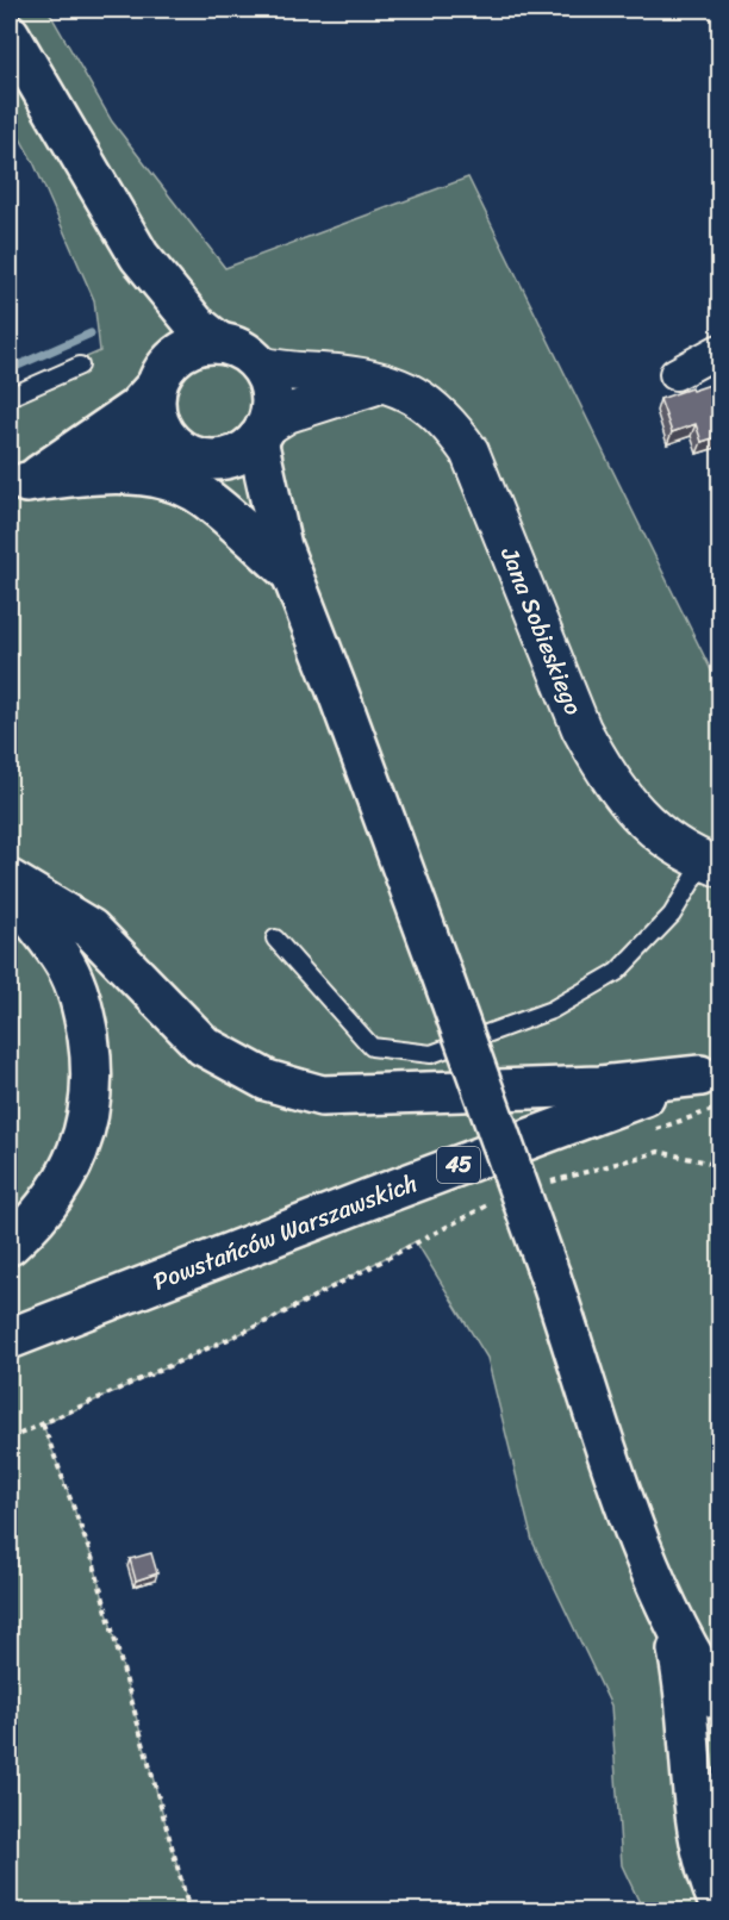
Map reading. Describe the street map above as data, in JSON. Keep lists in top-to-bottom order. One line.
{"streets":{"main road":["45","Powstańców Warszawskich"],"street":["Jana Sobieskiego"]}}
